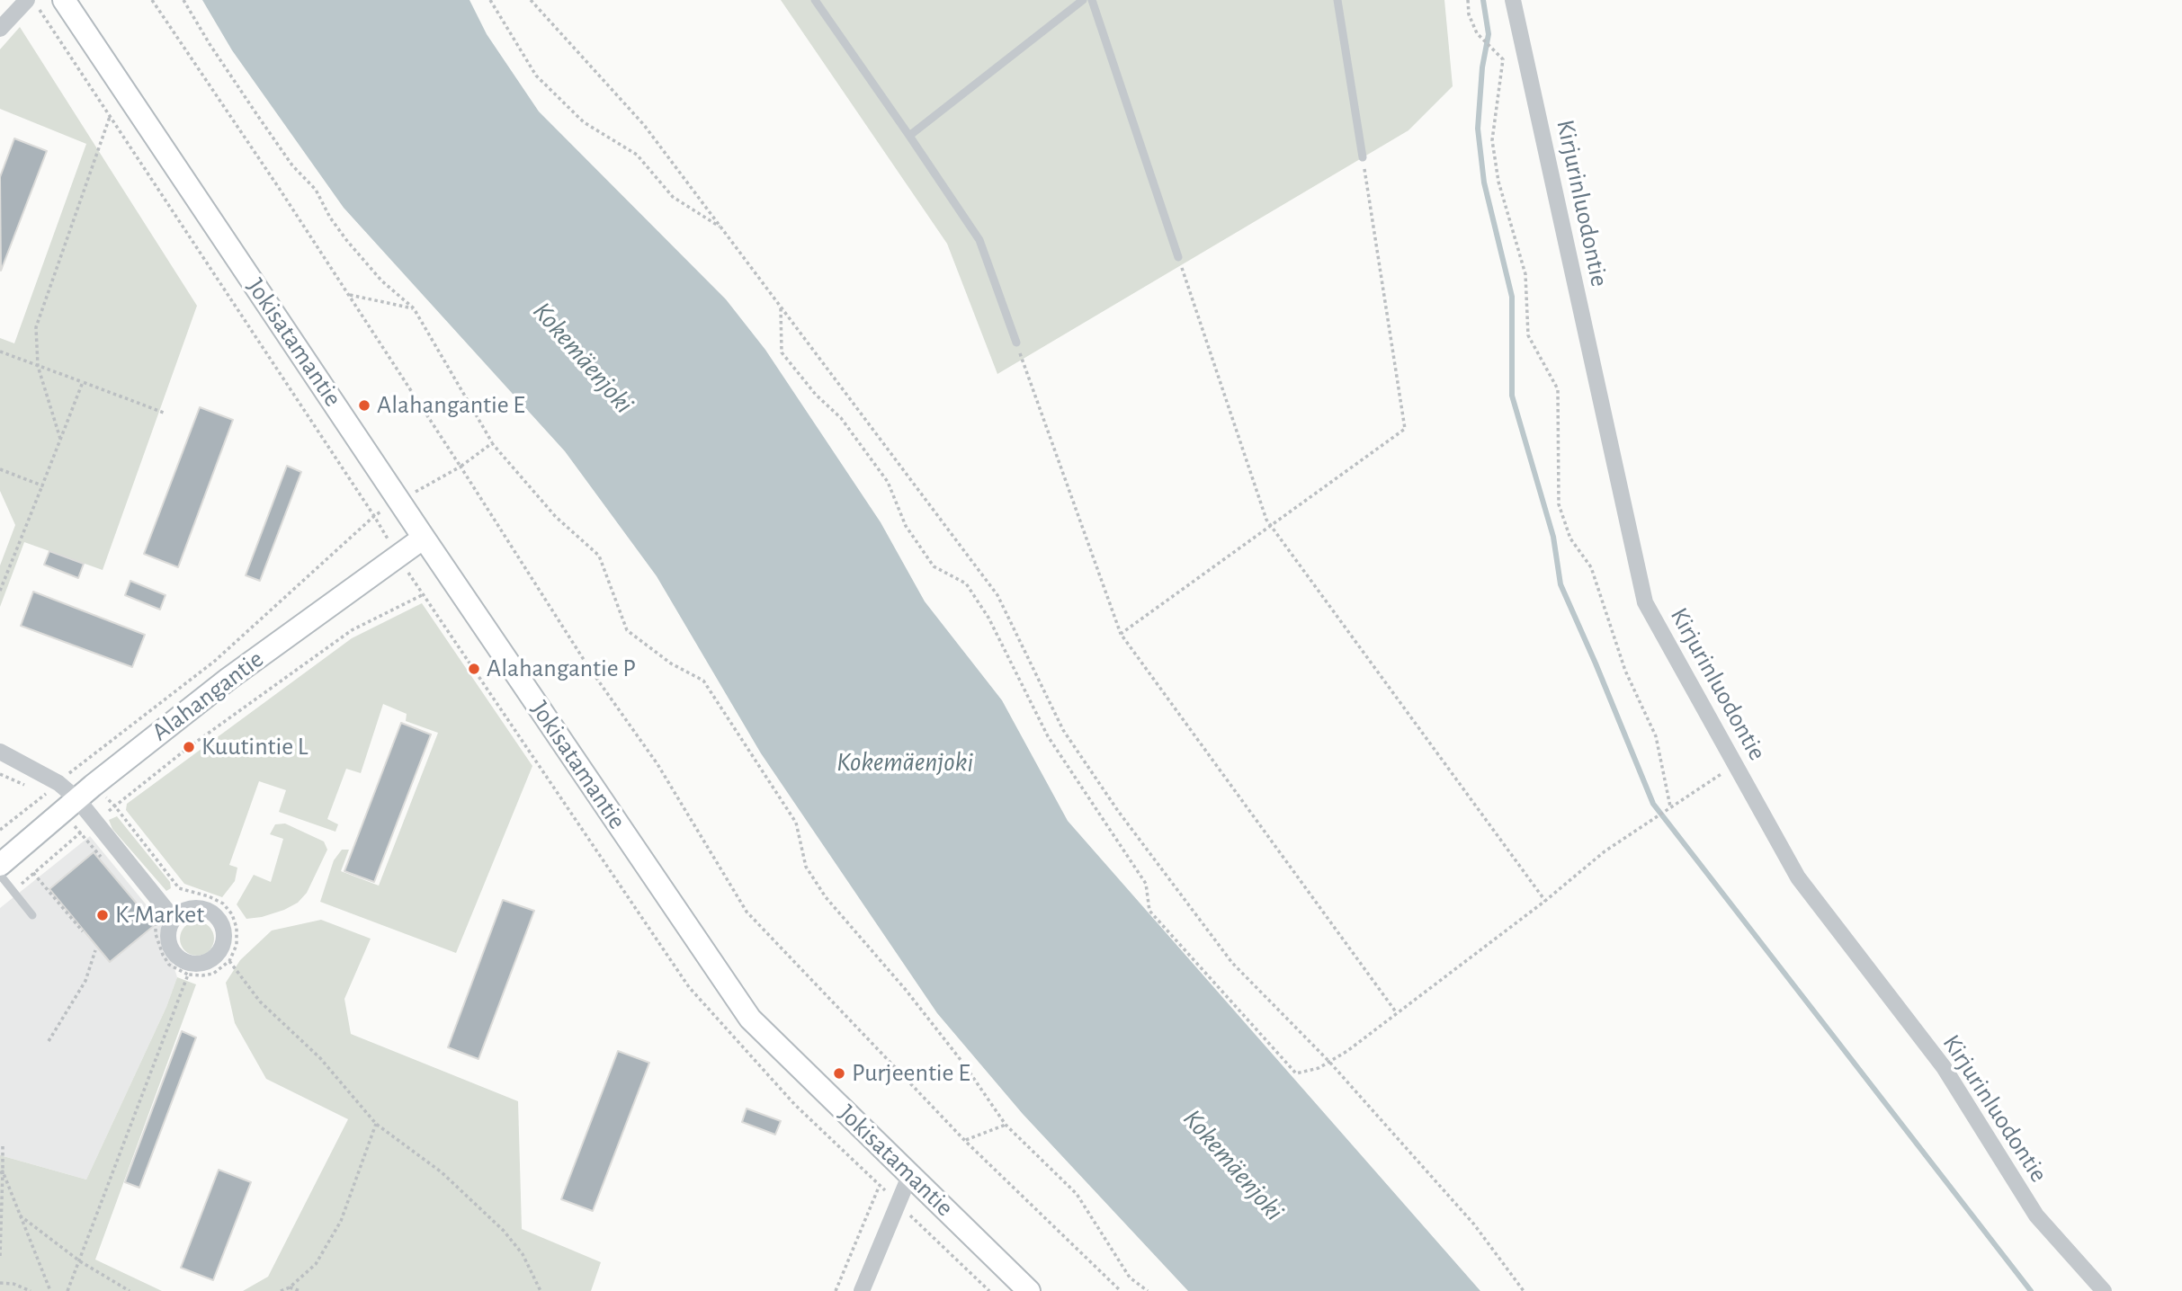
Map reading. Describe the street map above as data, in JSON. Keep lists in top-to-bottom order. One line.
{"streets":{"street":["Kirjurinluodontie","Jokisatamantie","Alahangantie"]},"crossings":[["Jokisatamantie","Alahangantie"]],"water":["Kokemäenjoki"],"places":["Alahangantie E","Alahangantie P","Kuutintie L","K-Market","Purjeentie E"]}
